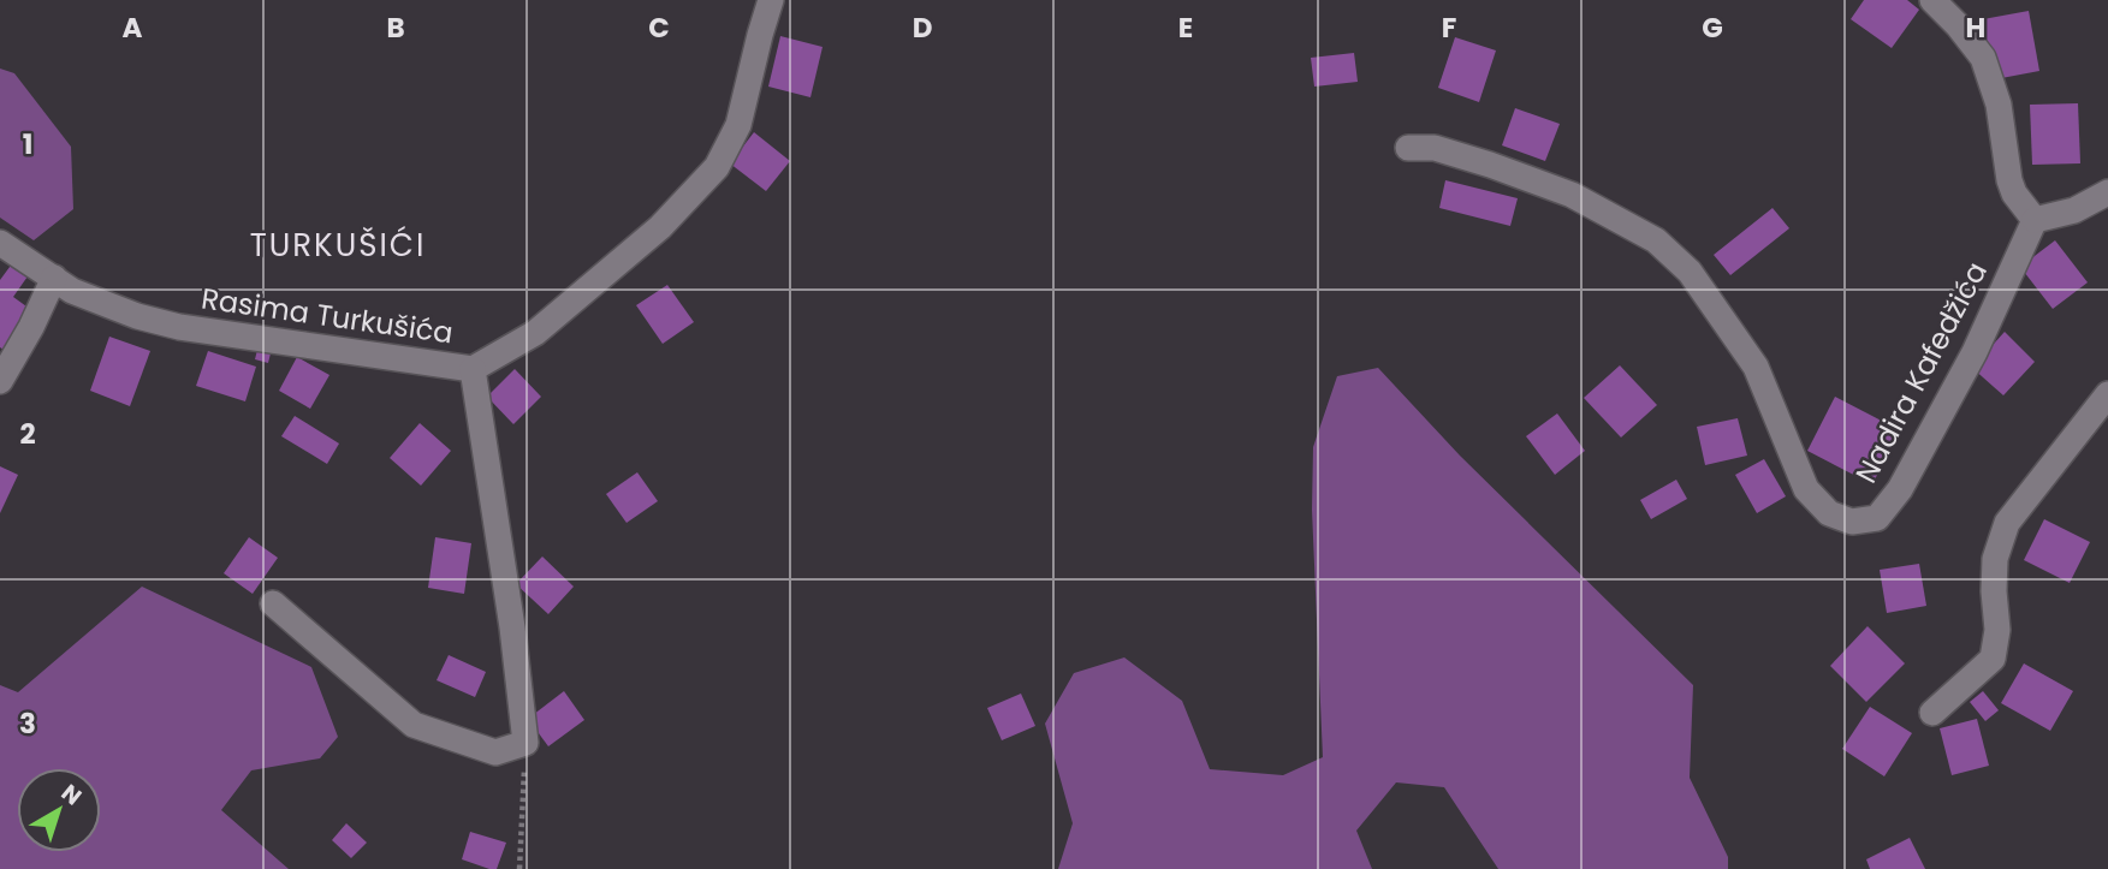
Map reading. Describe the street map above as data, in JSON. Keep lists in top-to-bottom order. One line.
{"streets":{"street":["Rasima Turkušića","Nadira Kafedžića"]},"districts":["TURKUŠIĆI"],"north":"top right","grid":{"columns":["A","B","C","D","E","F","G","H"],"rows":["1","2","3"]}}
